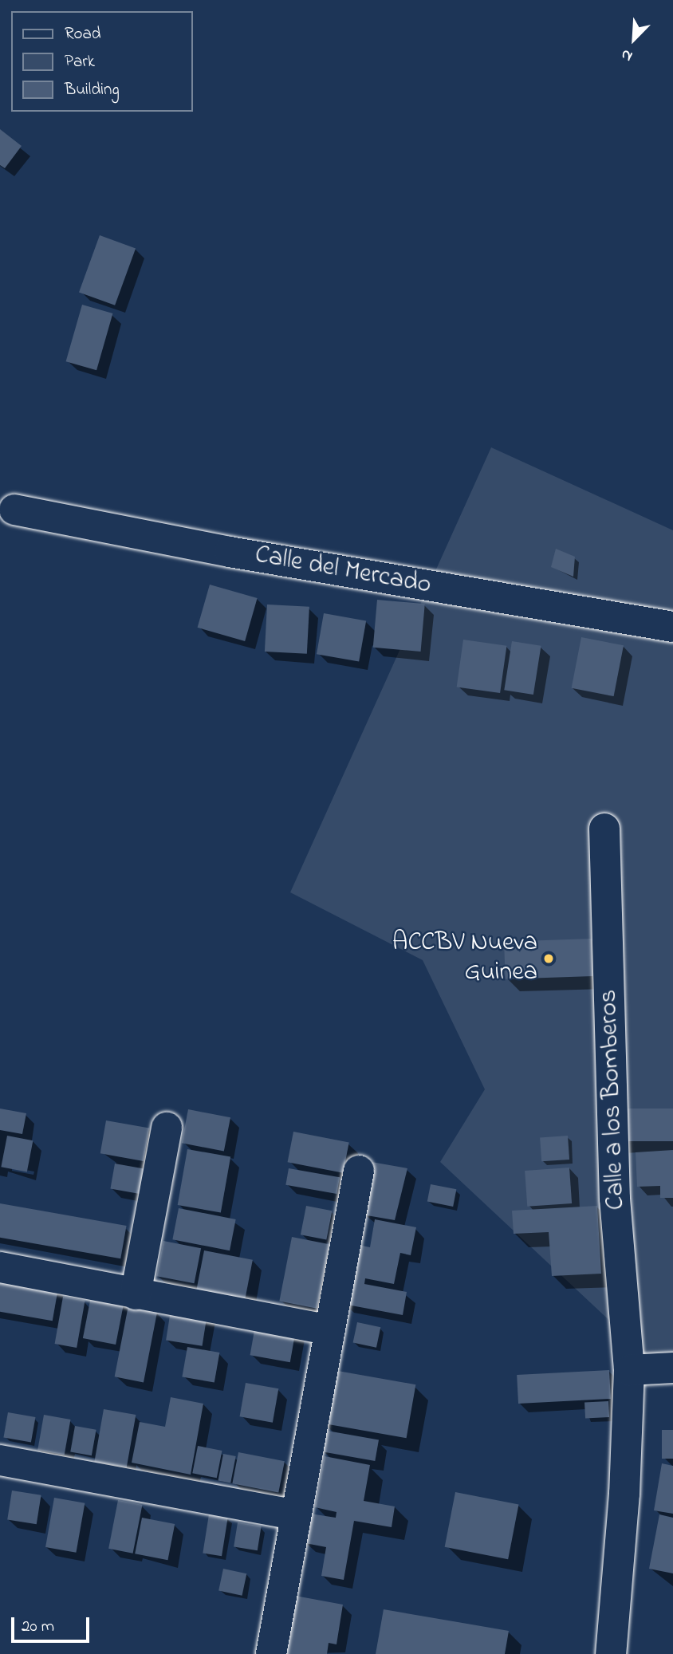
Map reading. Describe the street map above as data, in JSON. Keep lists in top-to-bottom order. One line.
{"streets":{"street":["Calle del Mercado","Calle a los Bomberos"]},"places":["ACCBV Nueva Guinea"],"legend":["Road","Park","Building"],"scale_bar":"20 m","north":"bottom left"}
